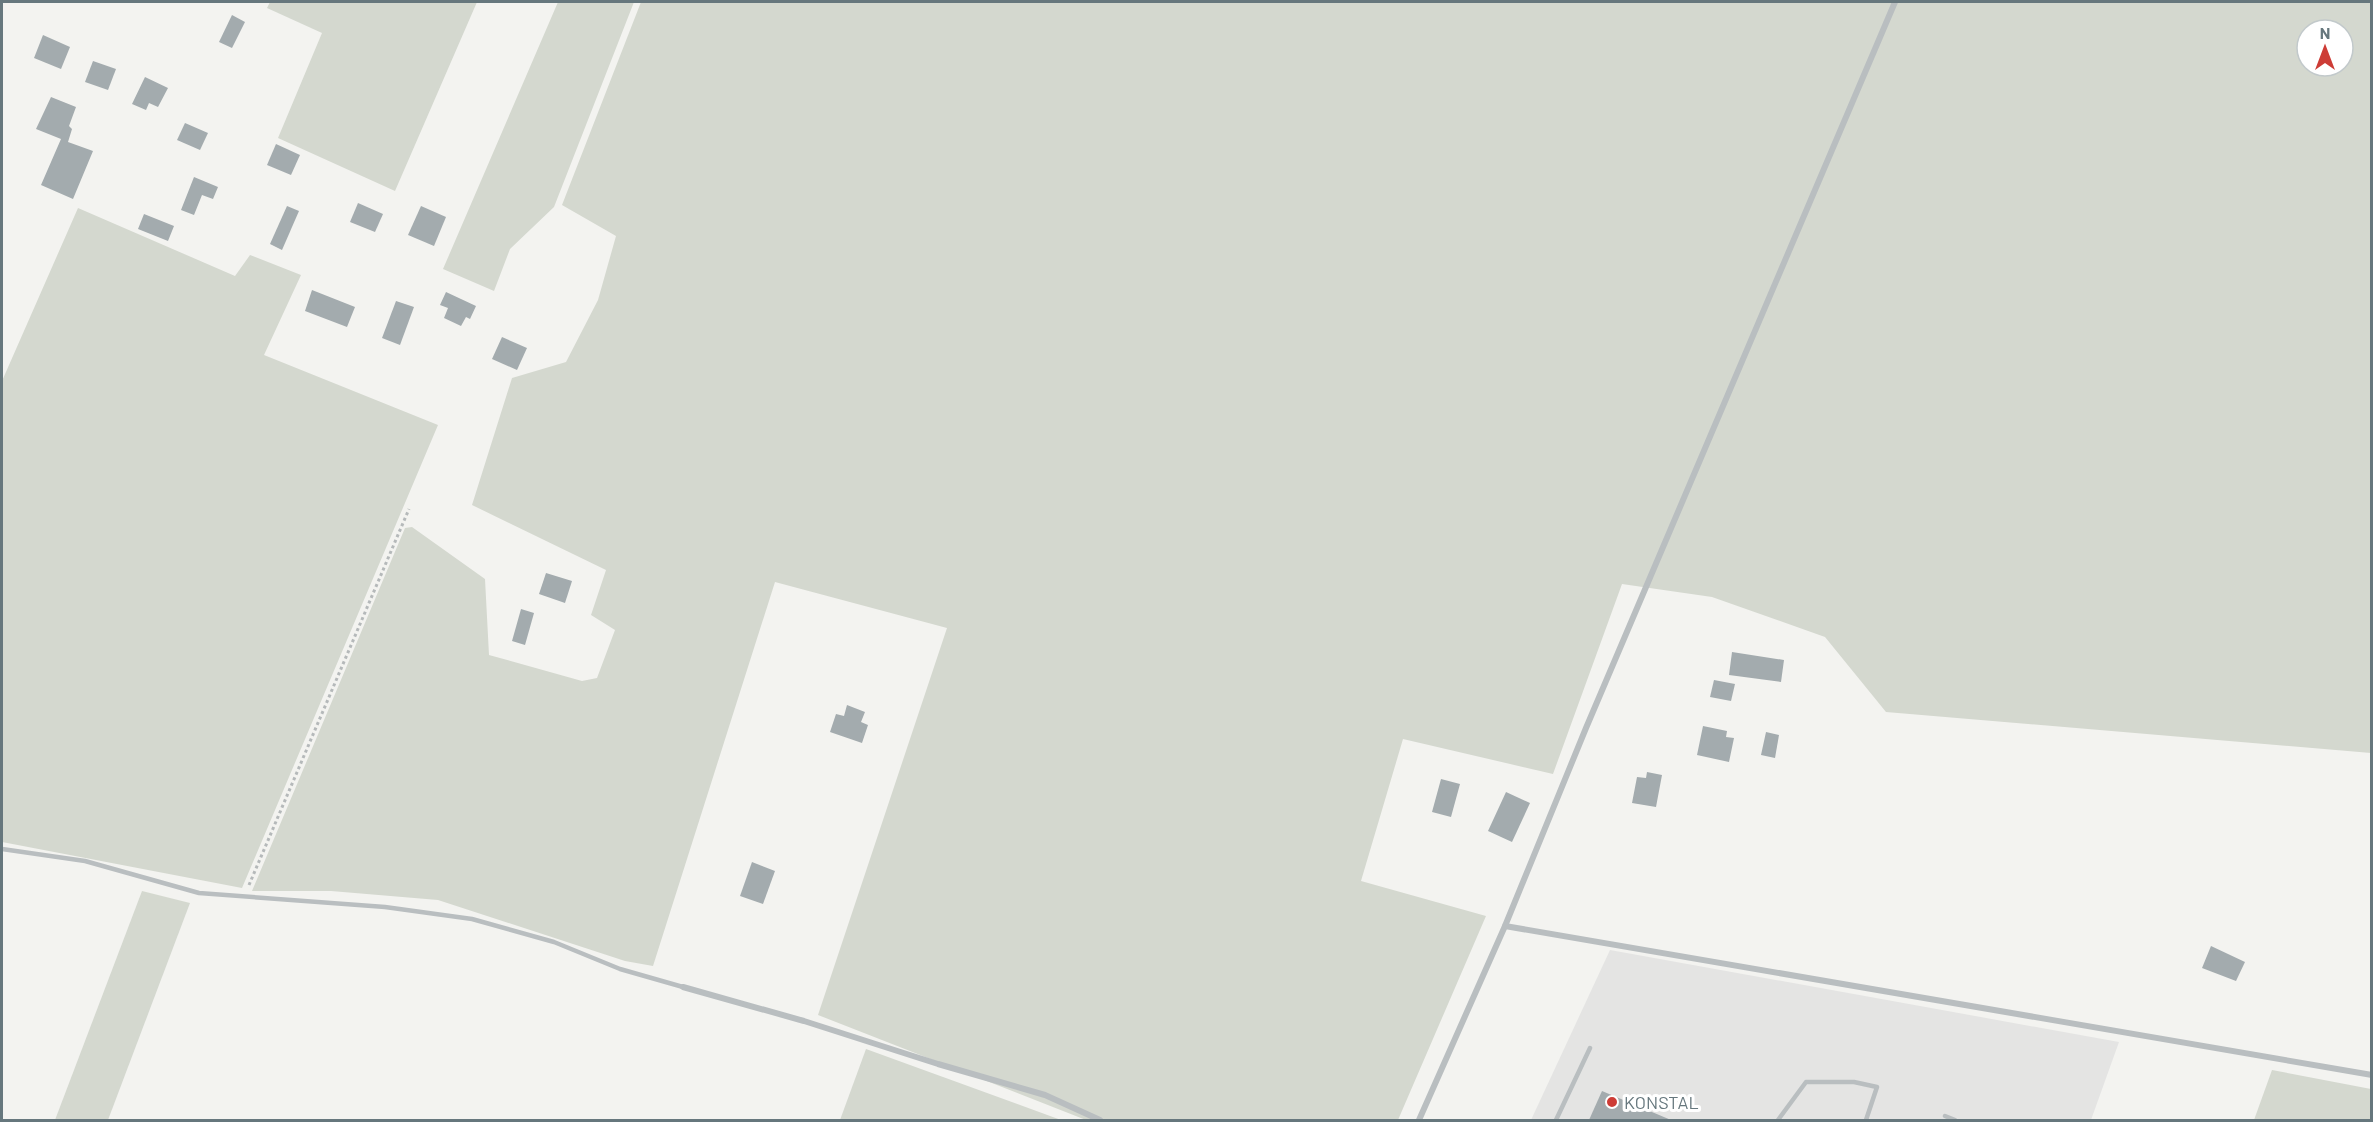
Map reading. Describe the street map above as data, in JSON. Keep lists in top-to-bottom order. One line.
{"places":["KONSTAL"],"north":"top"}
